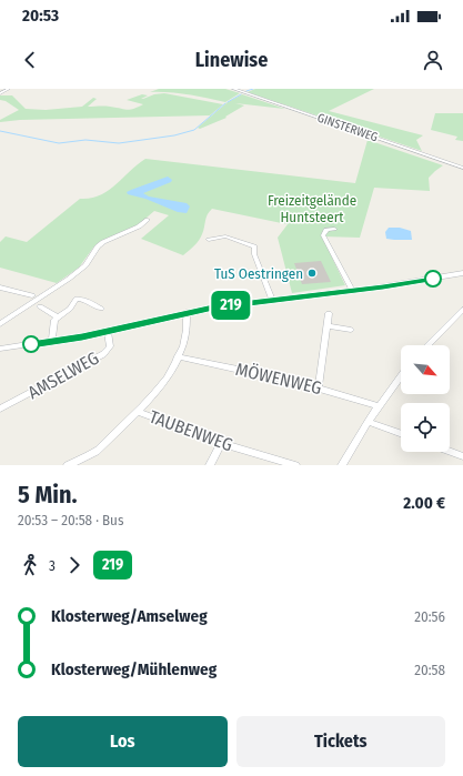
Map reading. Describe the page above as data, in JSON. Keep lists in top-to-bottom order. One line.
{"streets":{"street":["GINSTERWEG","AMSELWEG","MÖWENWEG","TAUBENWEG"]},"parks":["Freizeitgelände Huntsteert"],"places":["TuS Oestringen"],"lines":["bus line 219"],"north":"bottom right","page":{"status":"20:53","header":"Linewise","on_map":"219","heading":["5 Min.","20:53 – 20:58 · Bus","2.00 €"],"legs":["3","219"],"list":[{"name":"Klosterweg/Amselweg","value":"20:56"},{"name":"Klosterweg/Mühlenweg","value":"20:58"}],"buttons":["Los","Tickets"]}}
